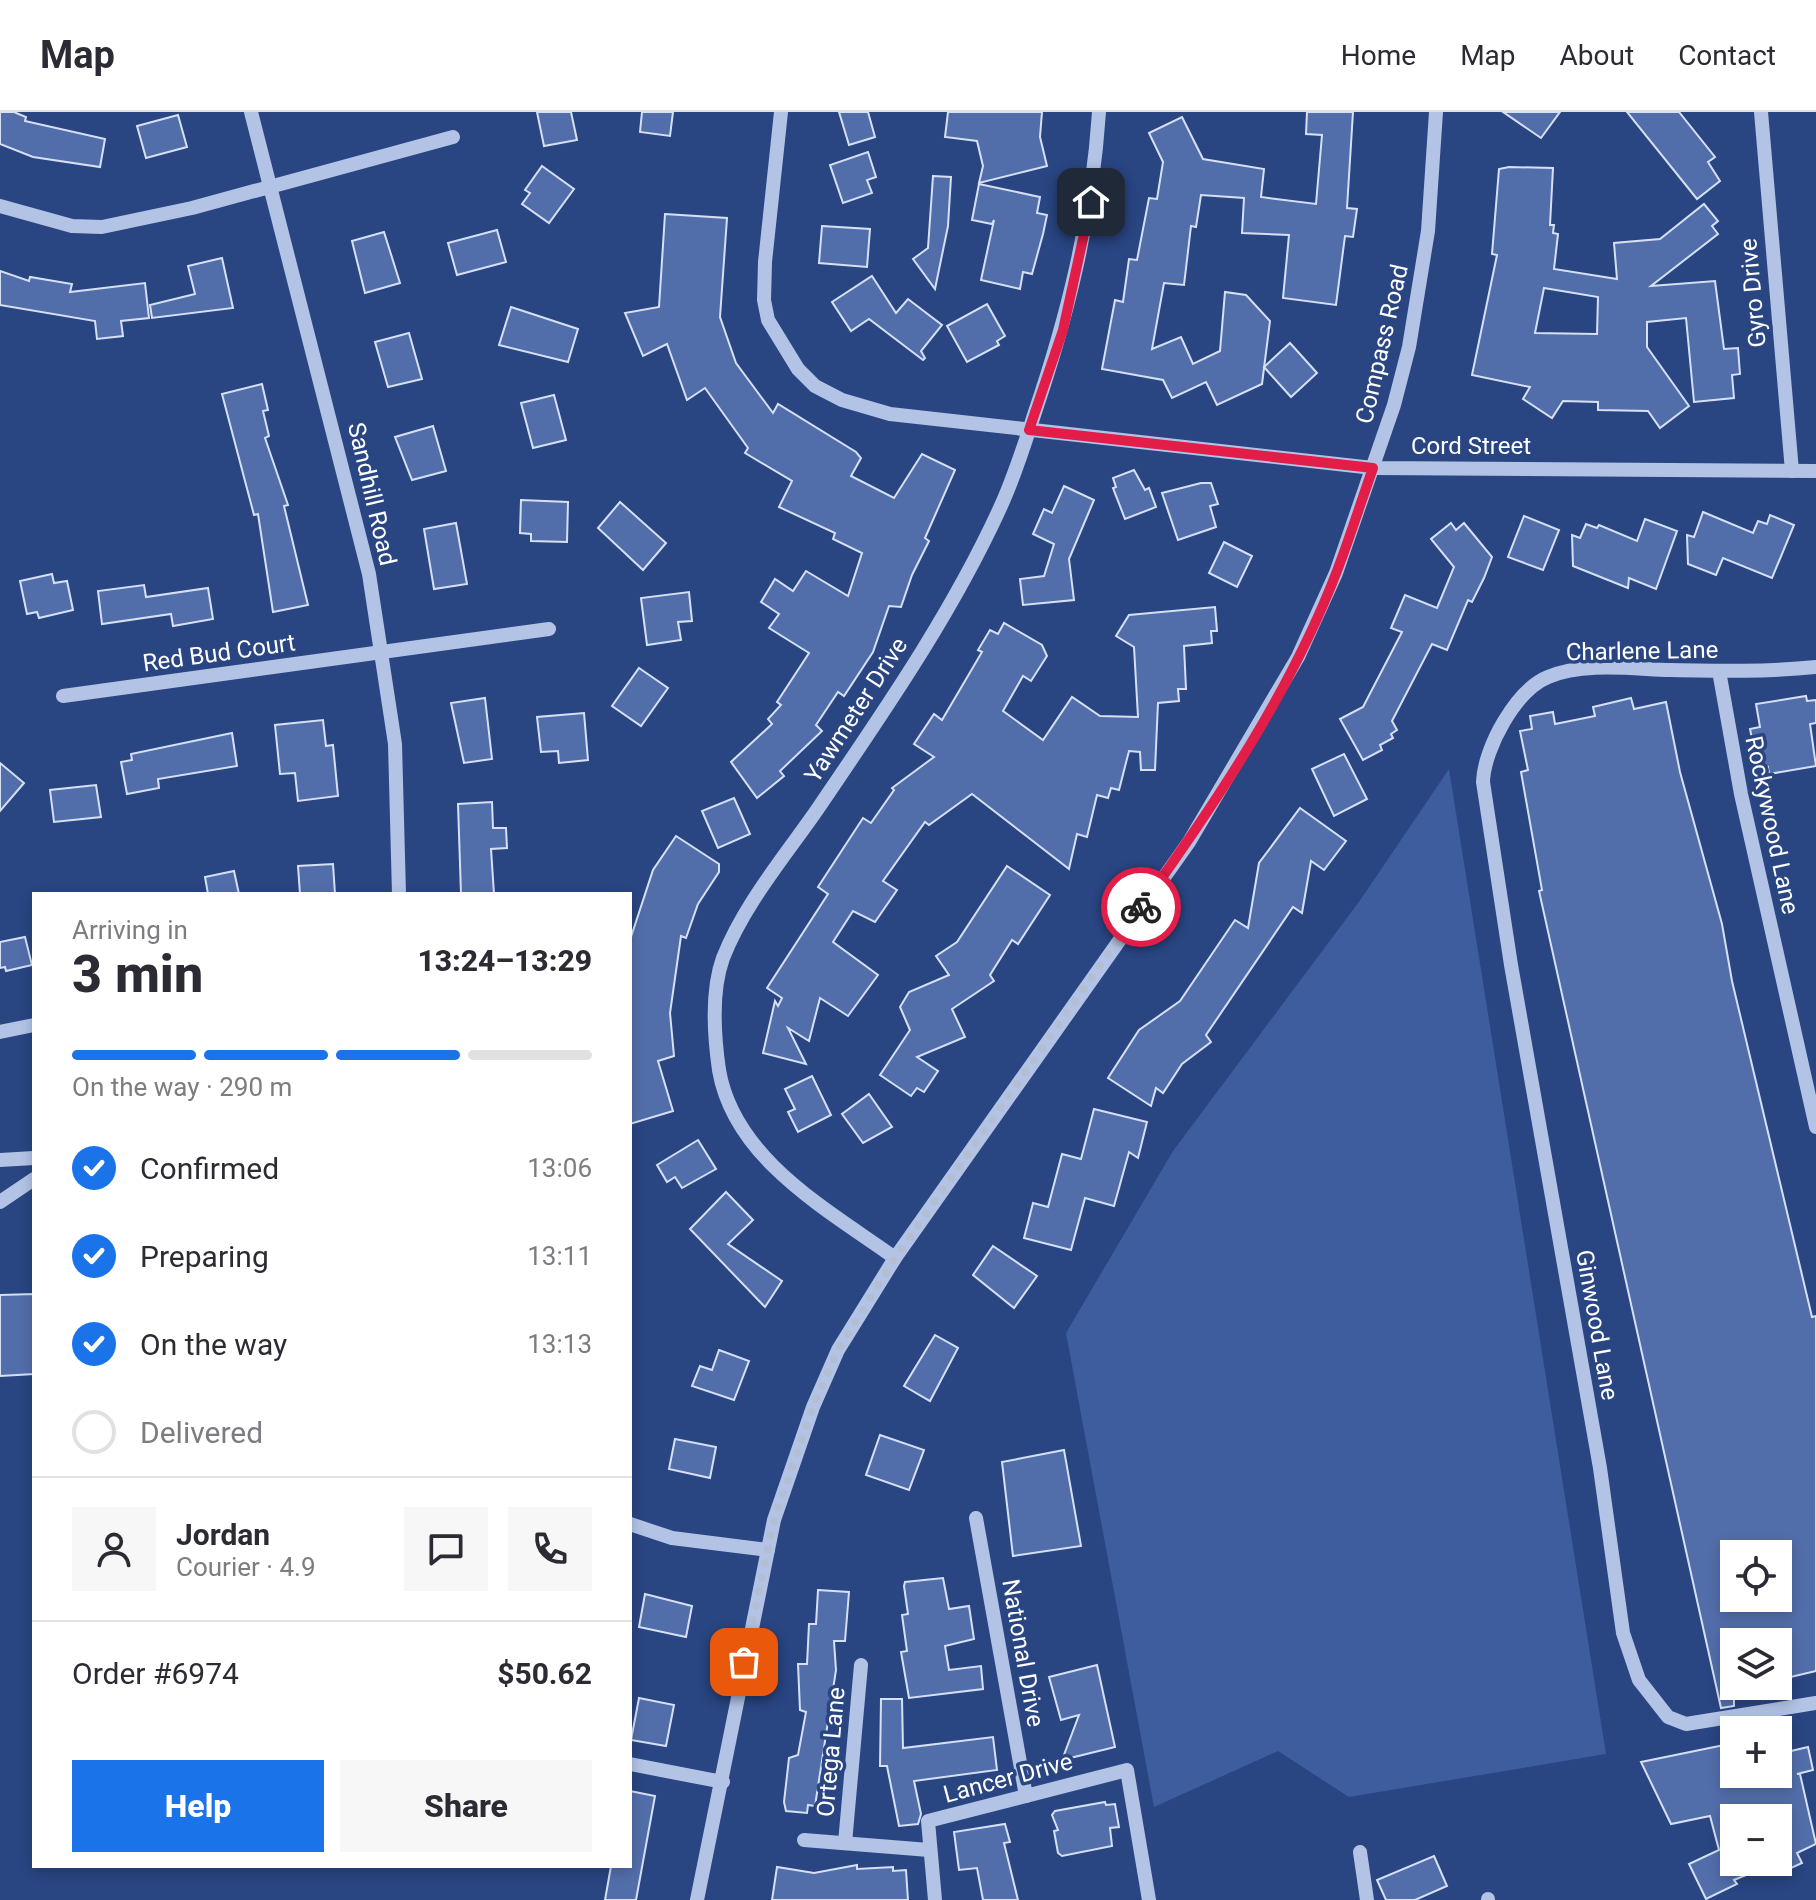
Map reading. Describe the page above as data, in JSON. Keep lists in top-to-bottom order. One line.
{"streets":{"street":["Gyro Drive","Compass Road","Cord Street","Sandhill Road","Charlene Lane","Red Bud Court","Yawmeter Drive","Rockywood Lane","Ginwood Lane","National Drive","Ortega Lane","Lancer Drive"]},"crossings":[["Gyro Drive","Cord Street"],["Compass Road","Cord Street"],["Compass Road","Yawmeter Drive"],["Cord Street","Yawmeter Drive"],["Sandhill Road","Red Bud Court"],["Charlene Lane","Rockywood Lane"],["Charlene Lane","Ginwood Lane"],["National Drive","Lancer Drive"]],"page":{"header":"Map","nav":["Home","Map","About","Contact"],"heading":["3 min","Arriving in","13:24–13:29"],"panel":["Jordan","Courier · 4.9","Order #6974","$50.62"],"bar":"On the way · 290 m","list":[["Confirmed","13:06"],["Preparing","13:11"],["On the way","13:13"],"Delivered"],"map_buttons":["+","−"],"buttons":["Help","Share"]}}
